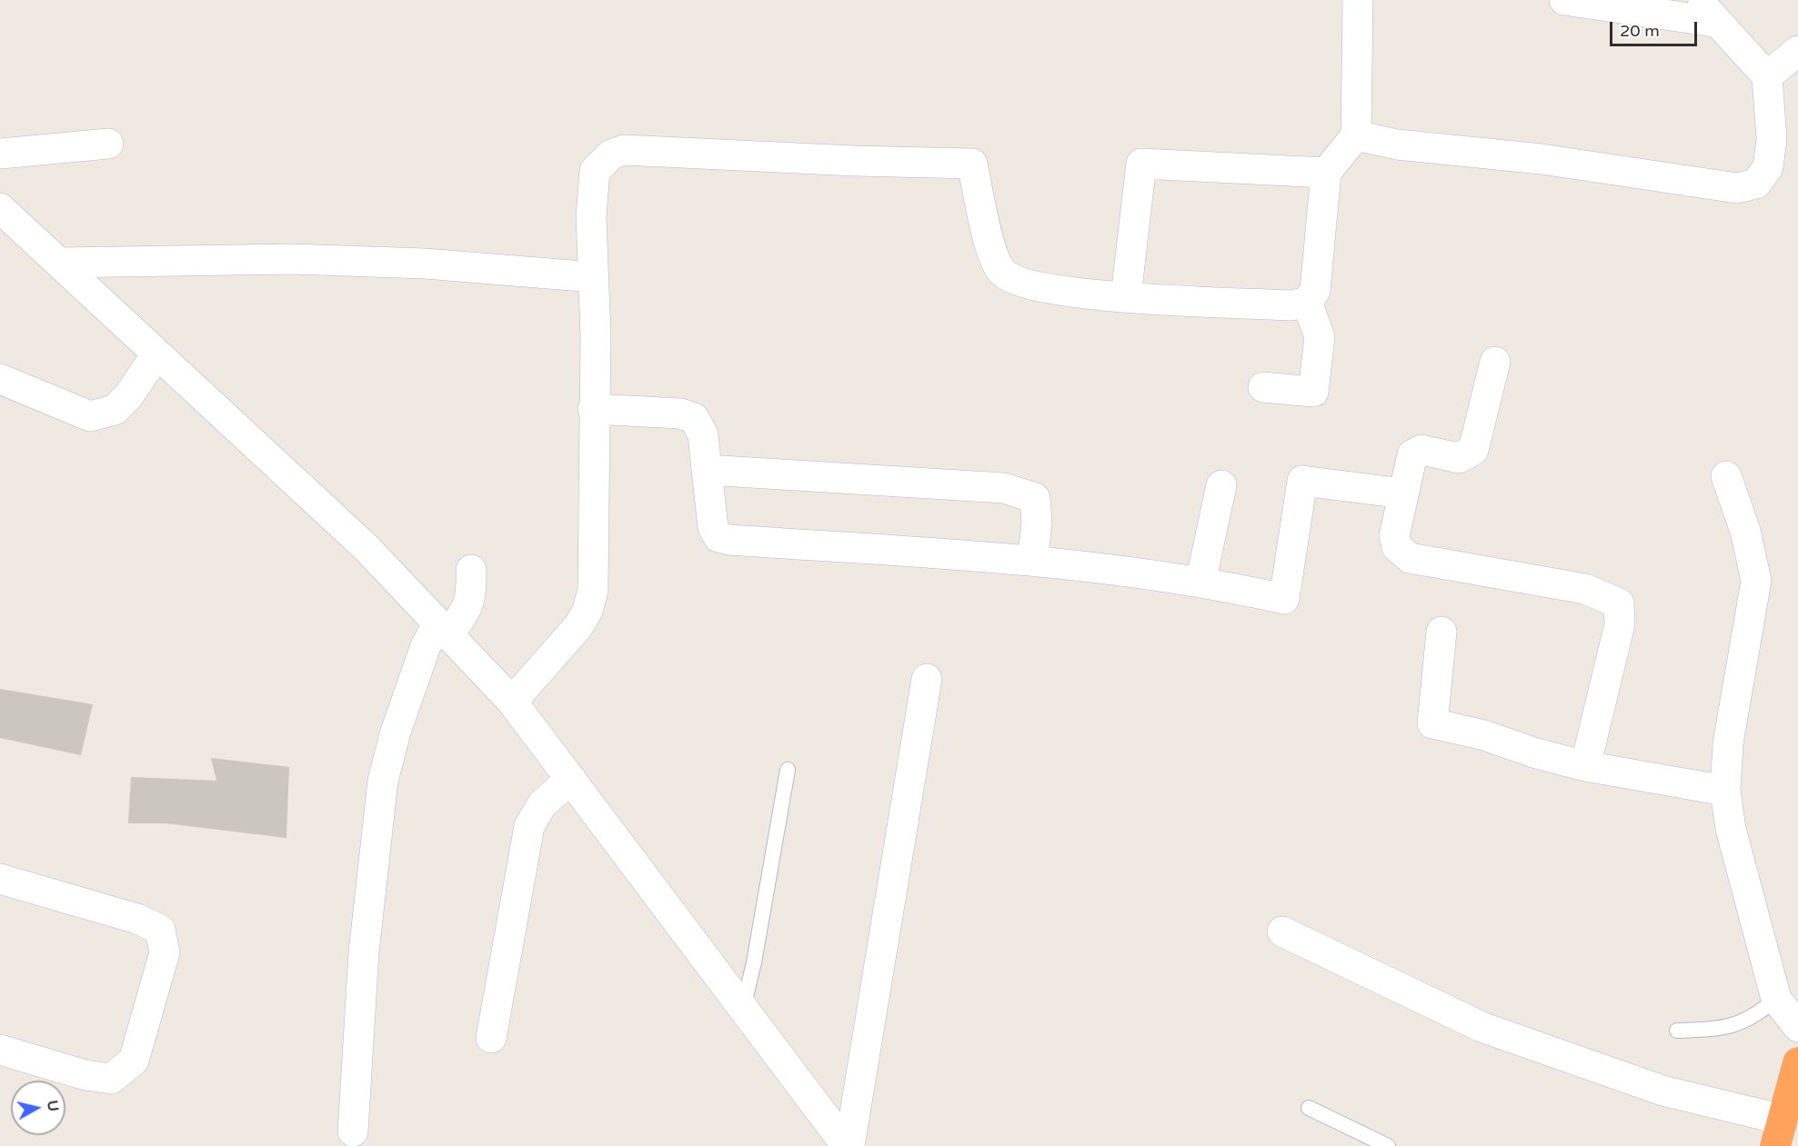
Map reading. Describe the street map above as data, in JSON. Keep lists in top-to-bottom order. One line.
{"scale_bar":"20 m","north":"right"}
